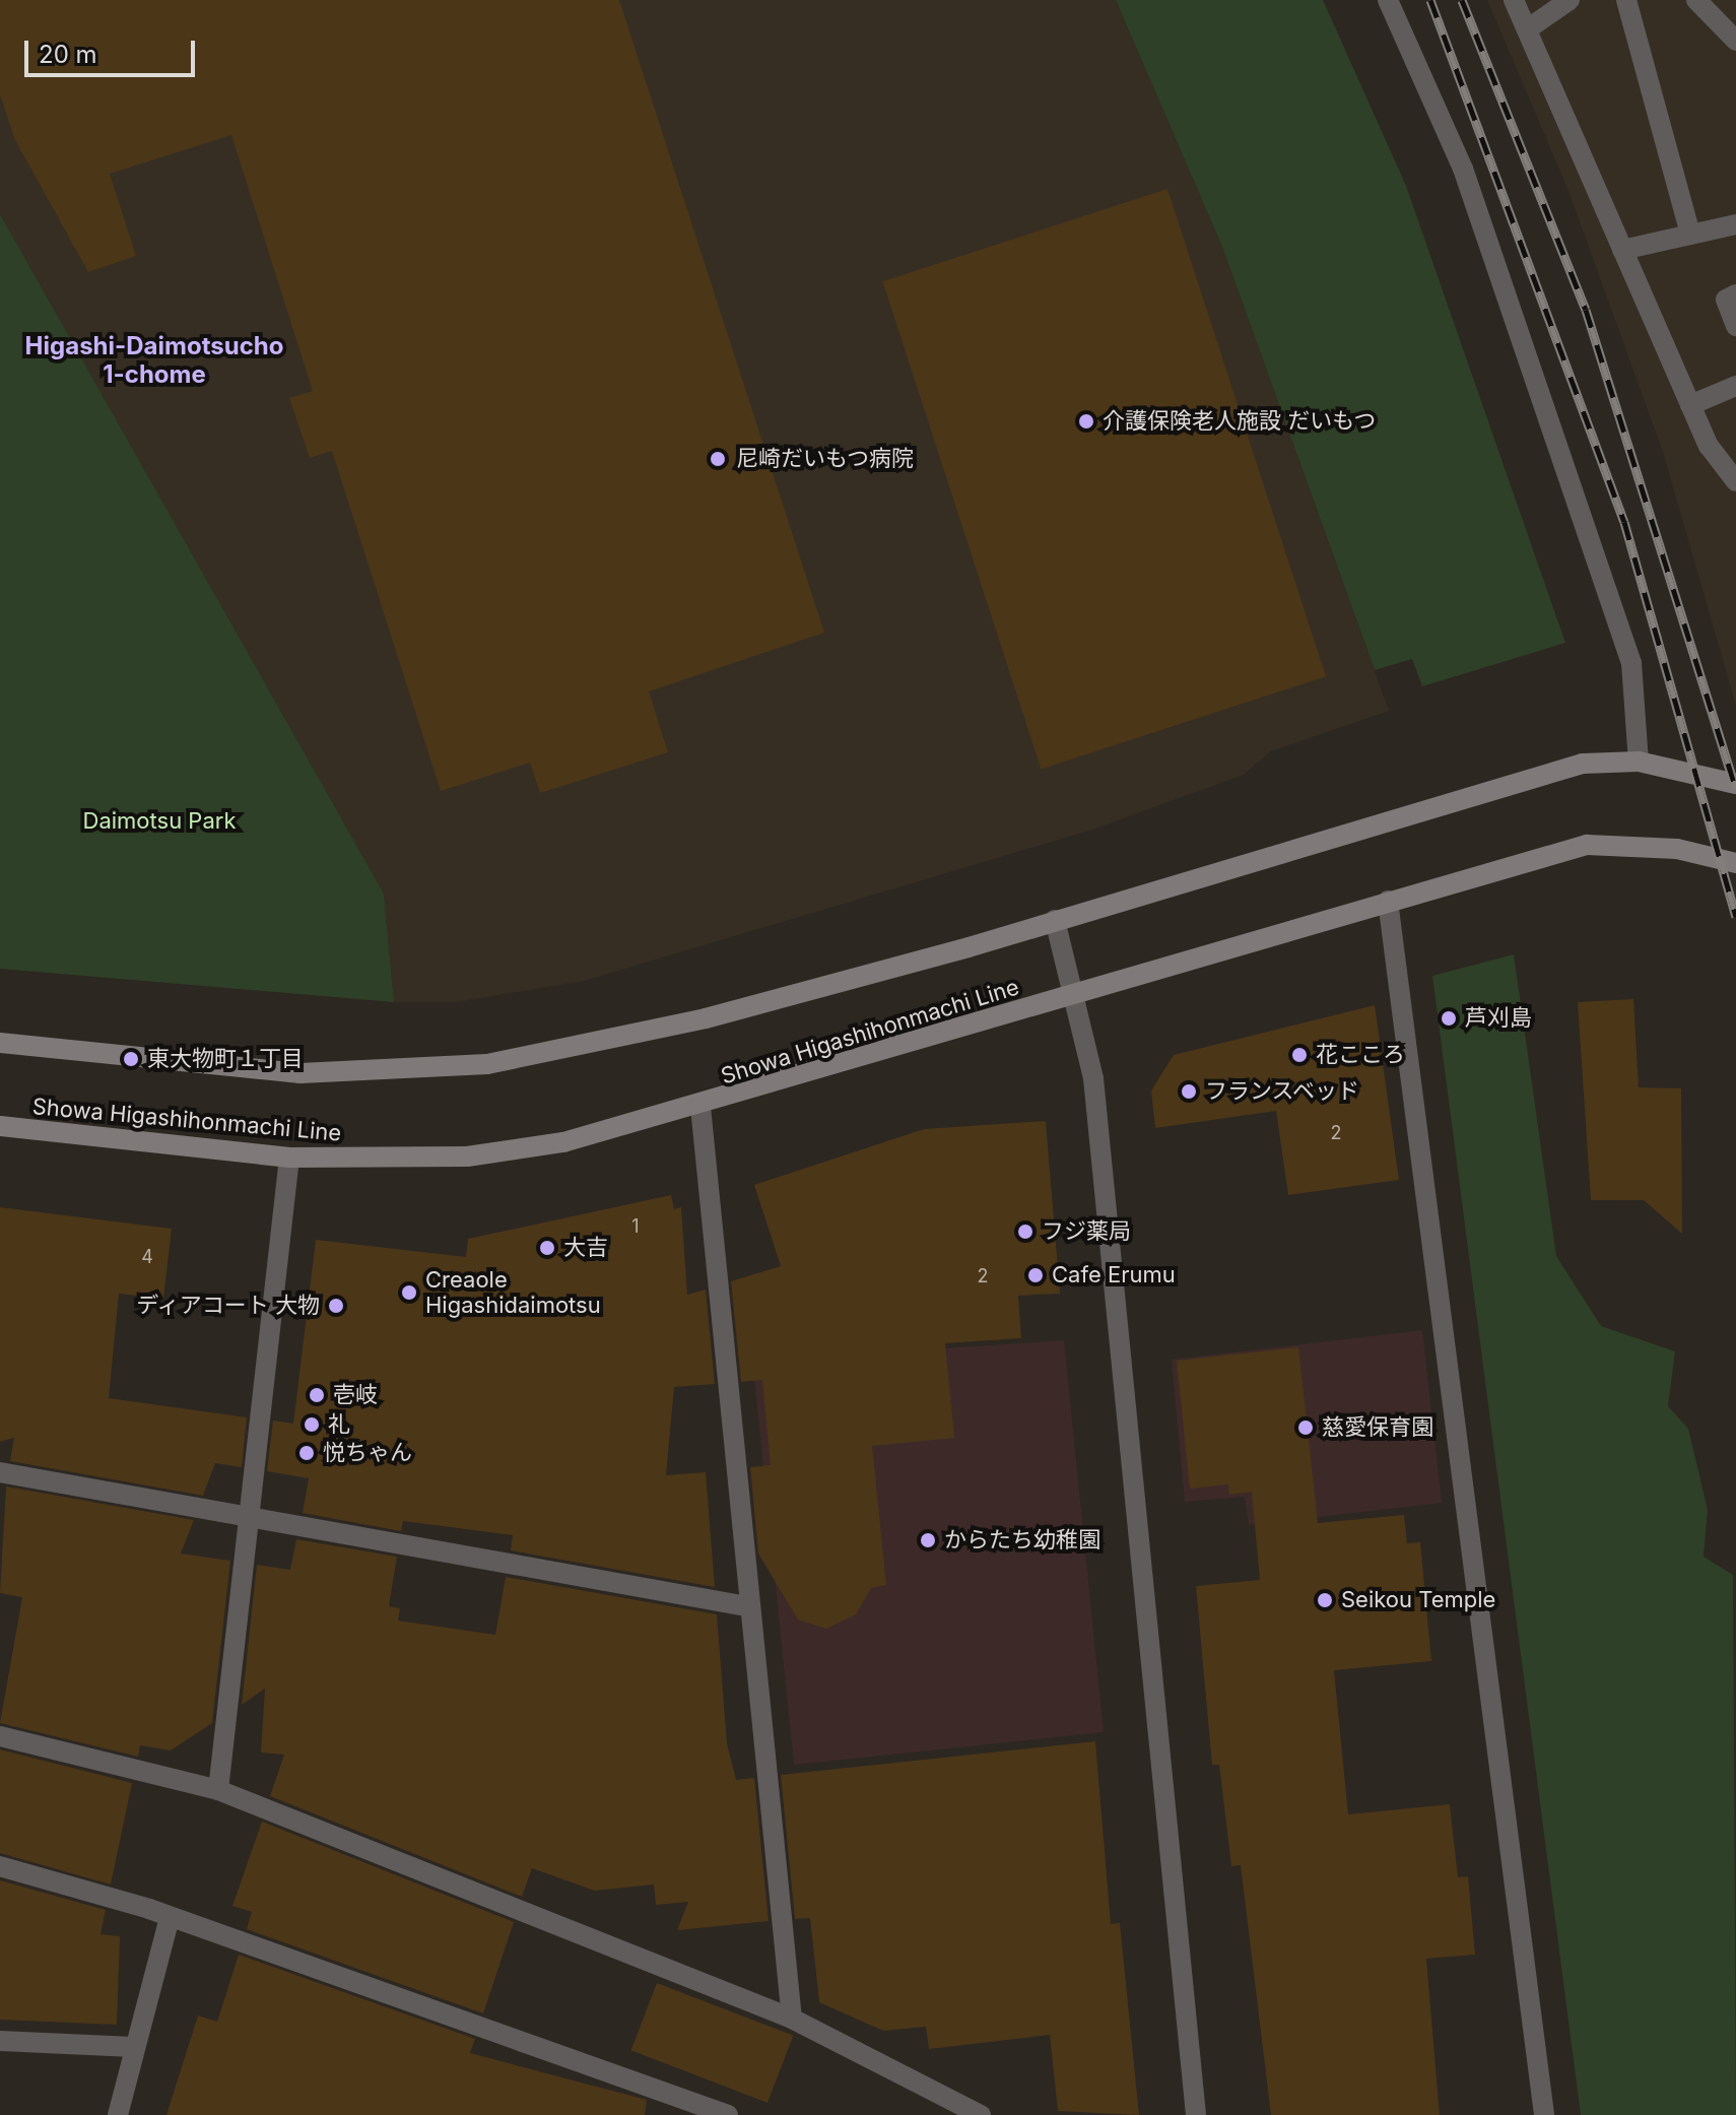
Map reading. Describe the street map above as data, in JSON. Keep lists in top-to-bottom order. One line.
{"streets":{"main road":["Showa Higashihonmachi Line"]},"districts":["Higashi-Daimotsucho 1-chome"],"parks":["Daimotsu Park"],"places":["介護保険老人施設 だいもつ","尼崎だいもつ病院","芦刈島","花こころ","東大物町１丁目","フランスベッド","フジ薬局","大吉","Cafe Erumu","Creaole Higashidaimotsu","ディアコート 大物","壱岐","礼","慈愛保育園","悦ちゃん","からたち幼稚園","Seikou Temple"],"house_numbers":["2","1","4","2"],"scale_bar":"20 m"}
